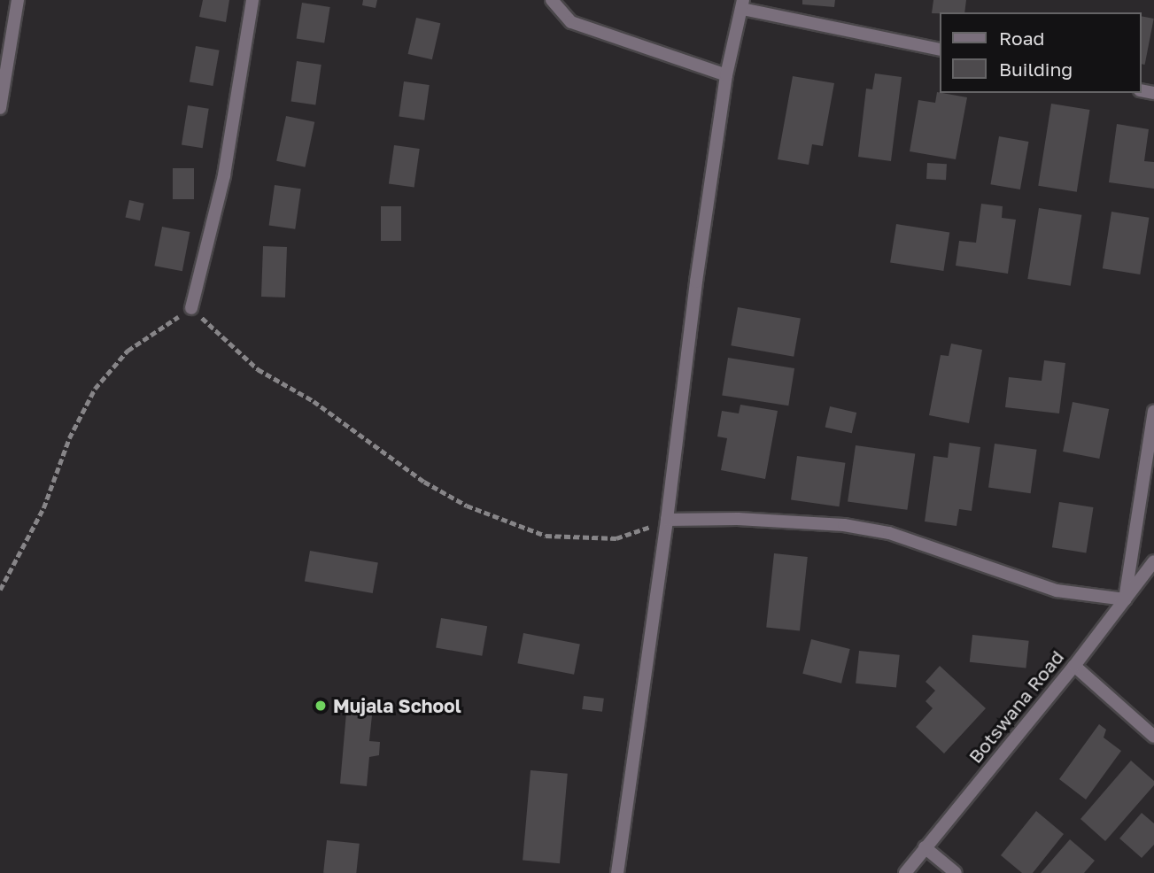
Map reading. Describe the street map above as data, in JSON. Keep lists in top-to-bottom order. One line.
{"streets":{"street":["Botswana Road"]},"places":["Mujala School"],"legend":["Road","Building"]}
